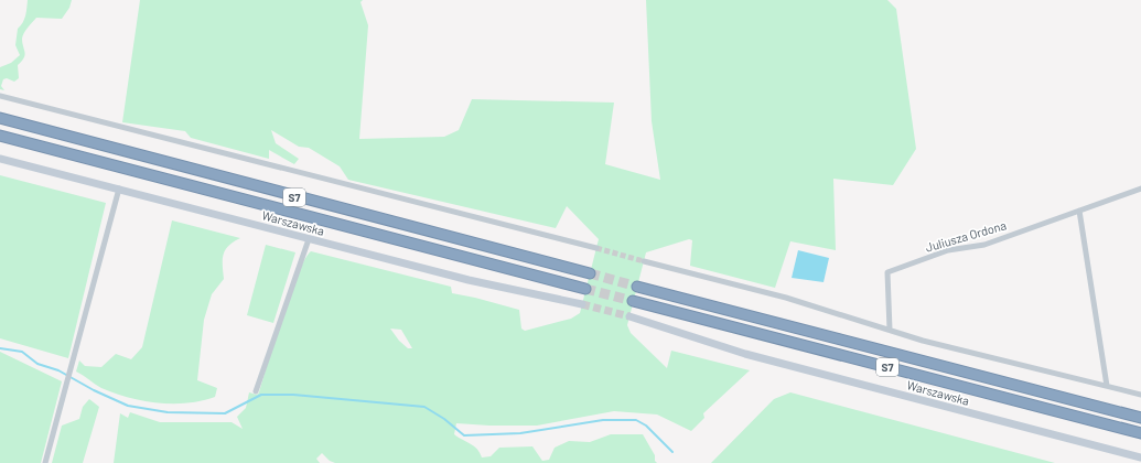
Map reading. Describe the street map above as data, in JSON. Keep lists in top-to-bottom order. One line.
{"streets":{"highway":["S7"],"street":["Warszawska","Juliusza Ordona"]}}
